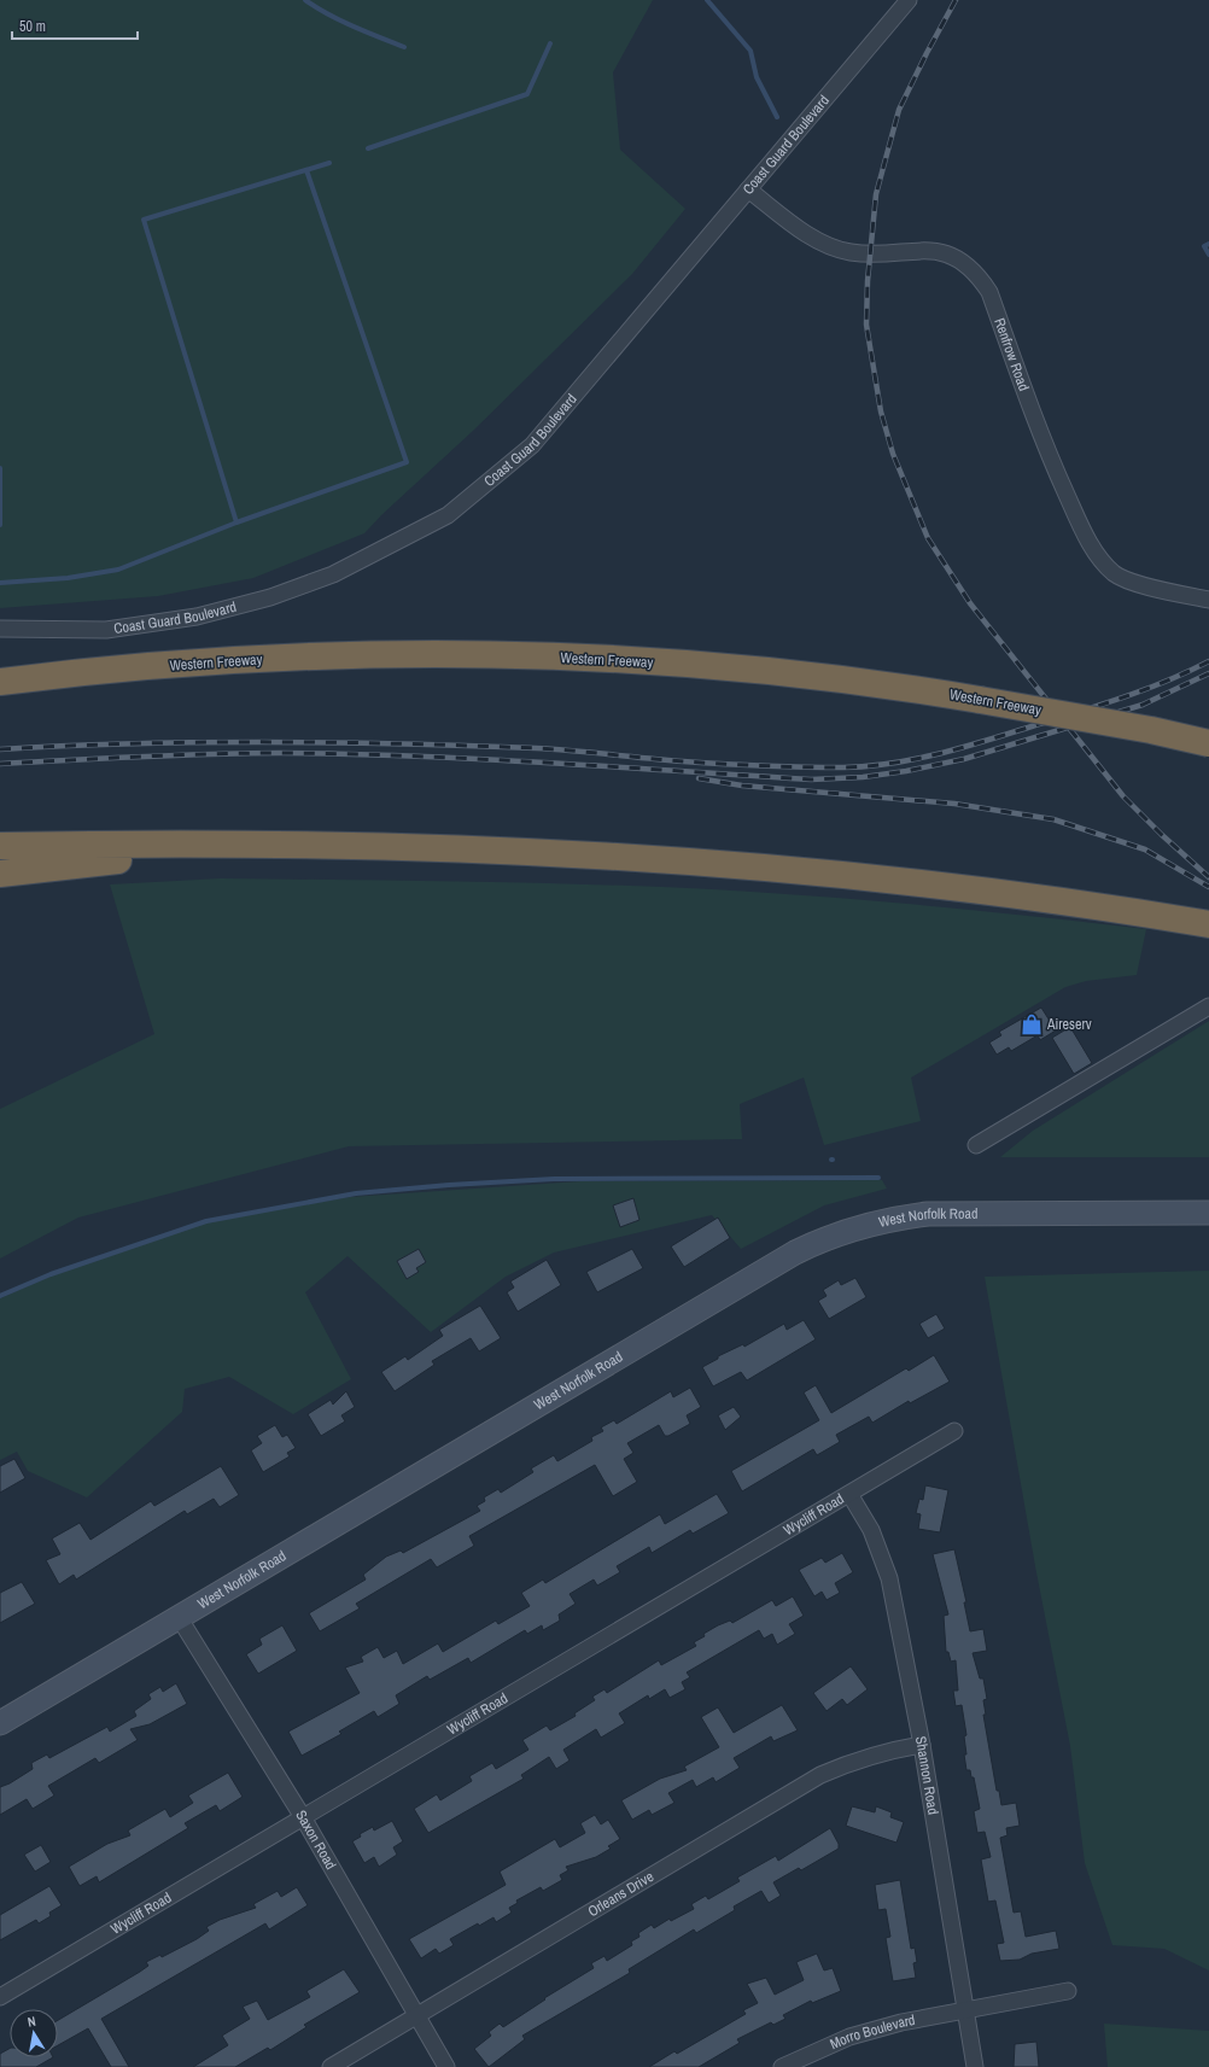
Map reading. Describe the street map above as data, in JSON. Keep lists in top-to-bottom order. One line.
{"streets":{"highway":["Western Freeway"],"street":["Coast Guard Boulevard","Renfrow Road","West Norfolk Road","Wycliff Road","Shannon Road","Saxon Road","Orleans Drive","Morro Boulevard"]},"crossings":[["Coast Guard Boulevard","Renfrow Road"],["West Norfolk Road","Saxon Road"],["Wycliff Road","Shannon Road"],["Wycliff Road","Saxon Road"],["Shannon Road","Orleans Drive"],["Shannon Road","Morro Boulevard"],["Saxon Road","Orleans Drive"]],"places":{"shop":["Aireserv"]},"scale_bar":"50 m","north":"top"}
